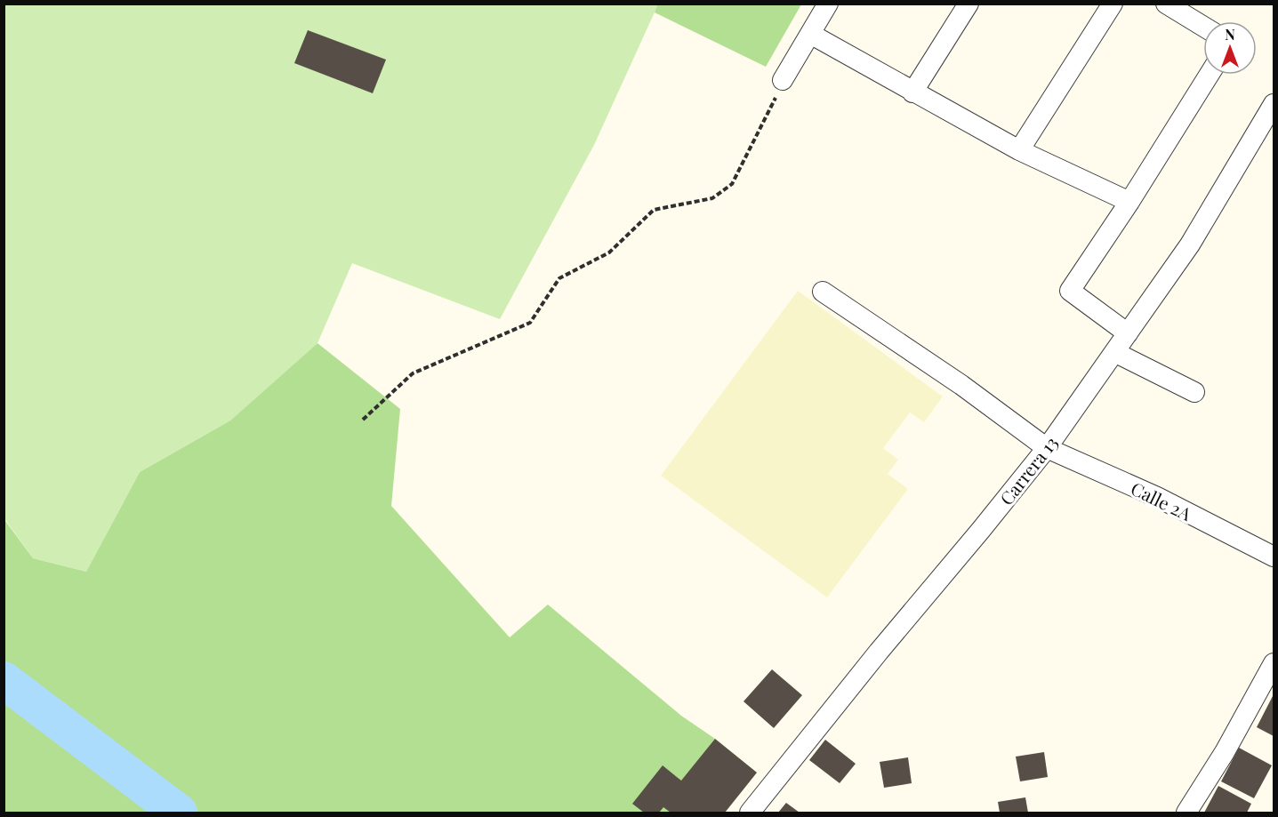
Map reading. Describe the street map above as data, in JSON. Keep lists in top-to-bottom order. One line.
{"streets":{"street":["Carrera 13","Calle 2A"]},"crossings":[["Carrera 13","Calle 2A"]],"north":"top"}
